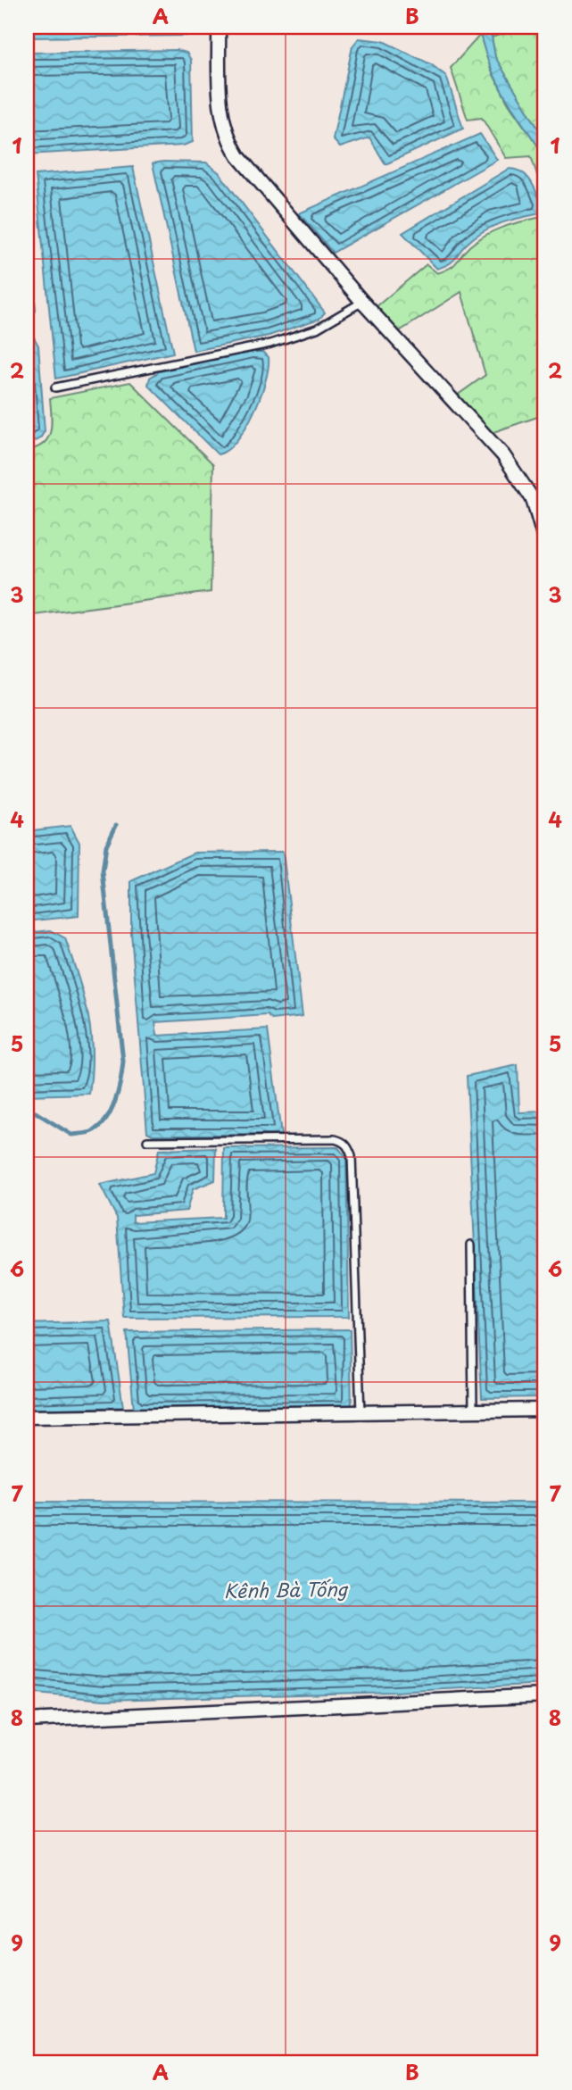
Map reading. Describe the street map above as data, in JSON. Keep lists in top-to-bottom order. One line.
{"water":["Kênh Bà Tống"],"grid":{"columns":["A","B"],"rows":["1","2","3","4","5","6","7","8","9"]}}
